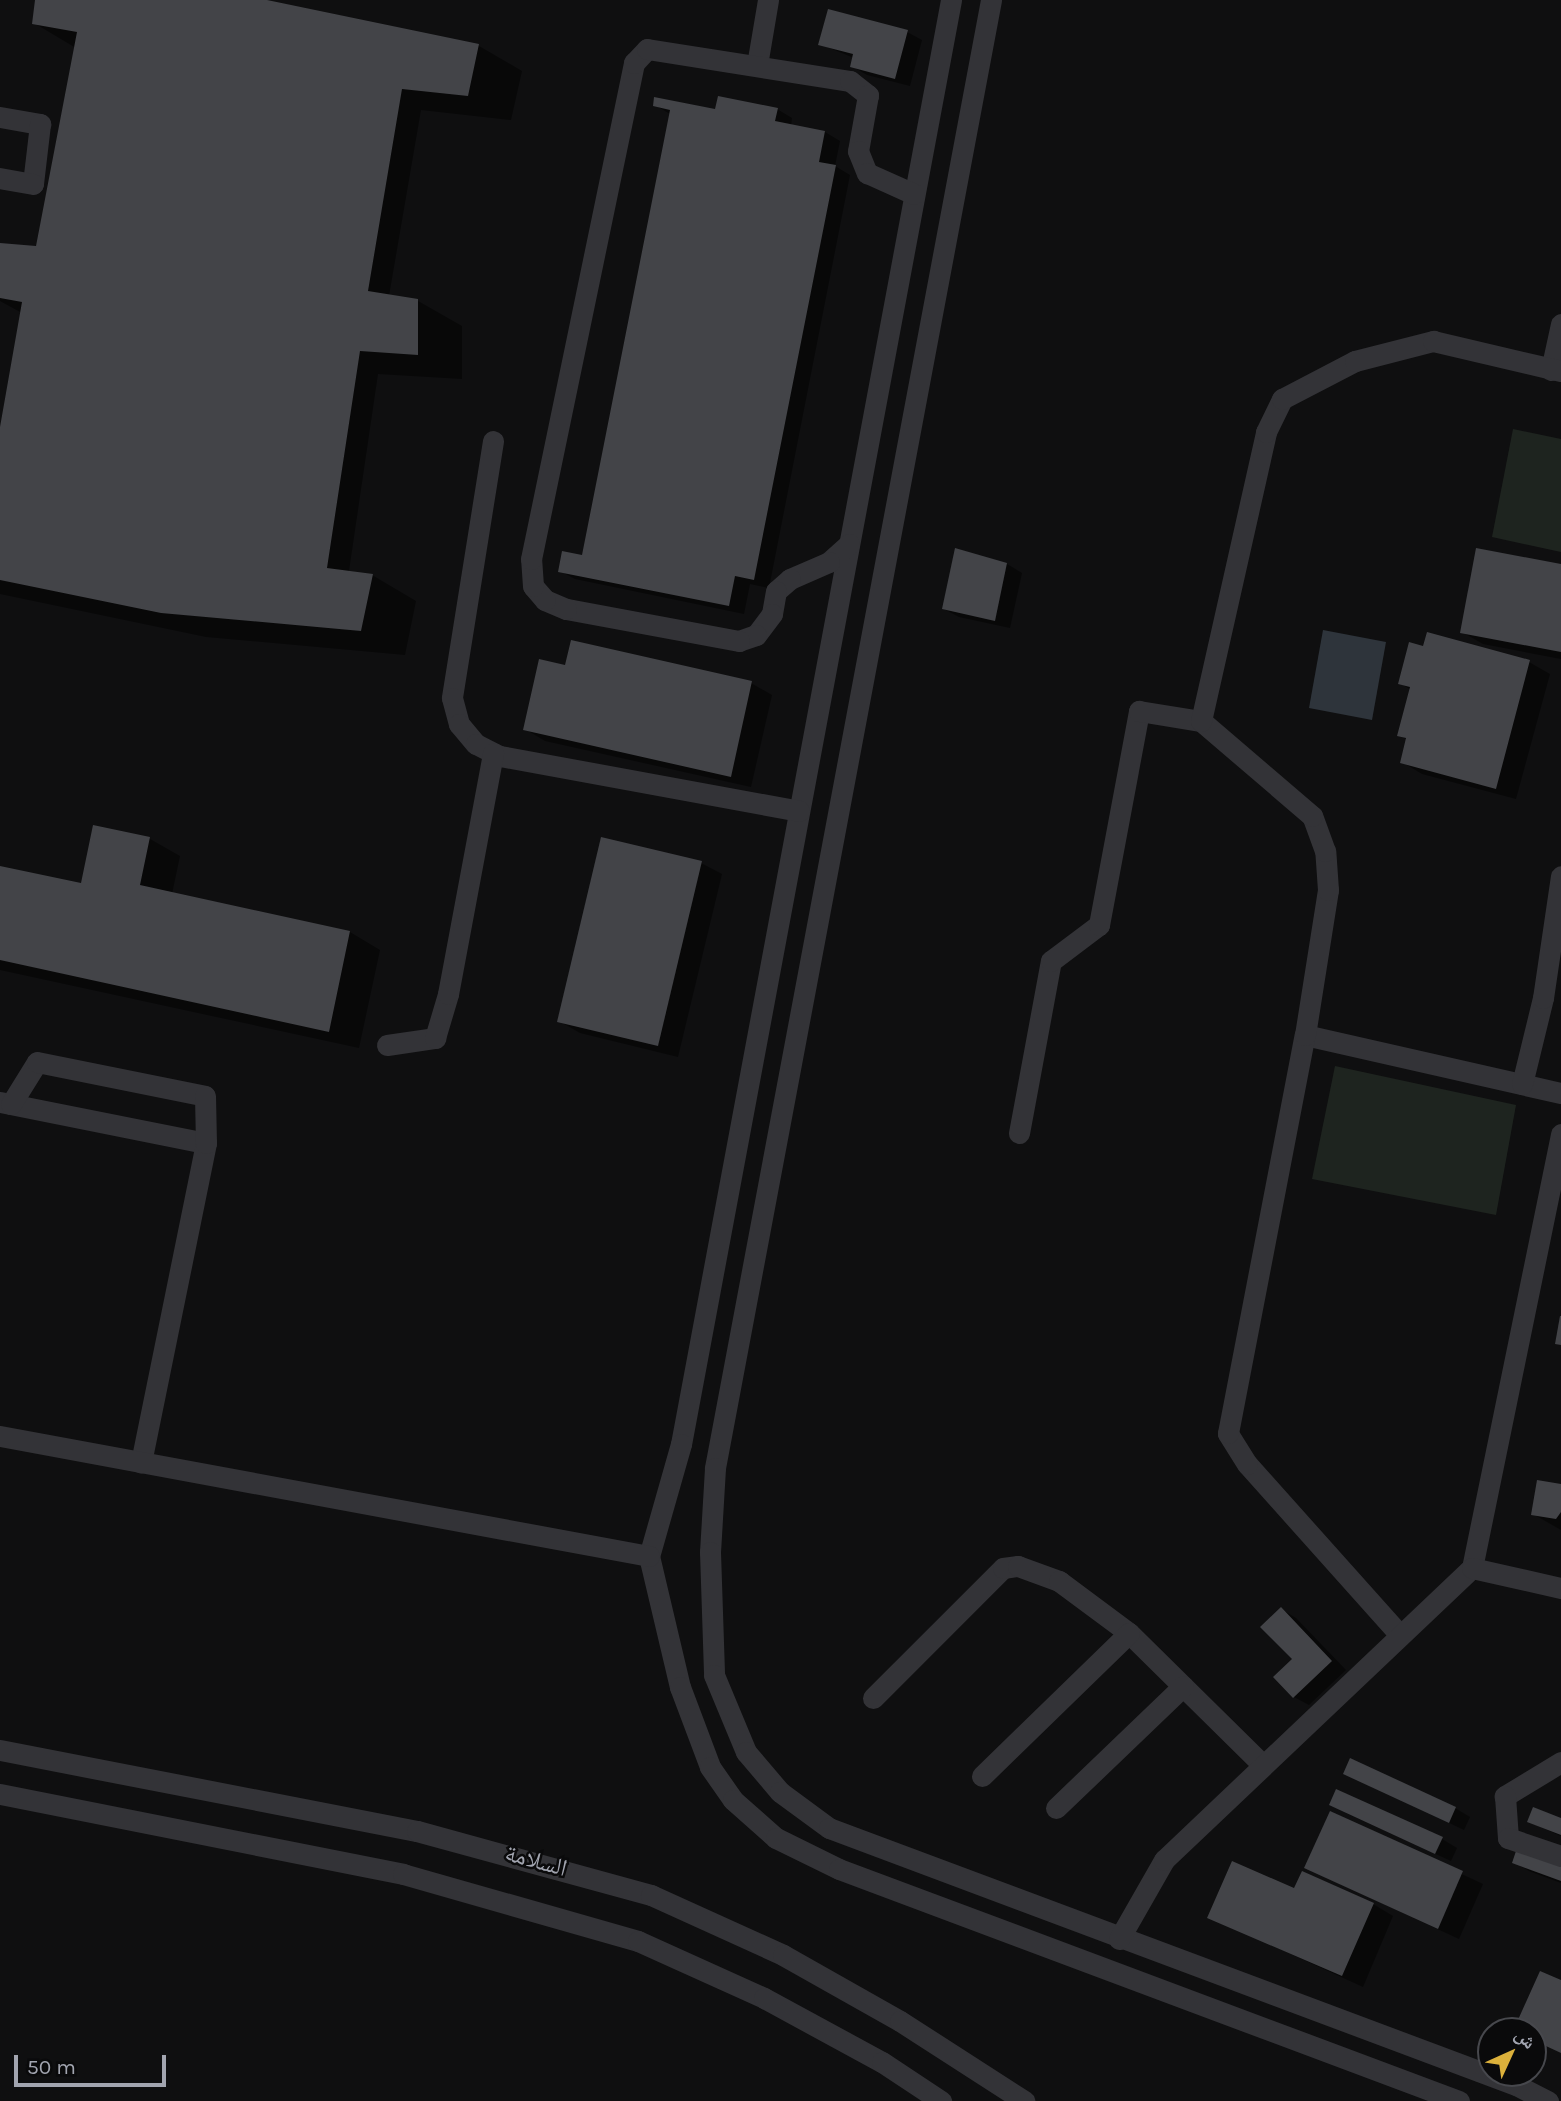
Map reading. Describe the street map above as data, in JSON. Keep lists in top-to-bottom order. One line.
{"streets":{"street":["السلامة"]},"scale_bar":"50 m","north":"top right"}
